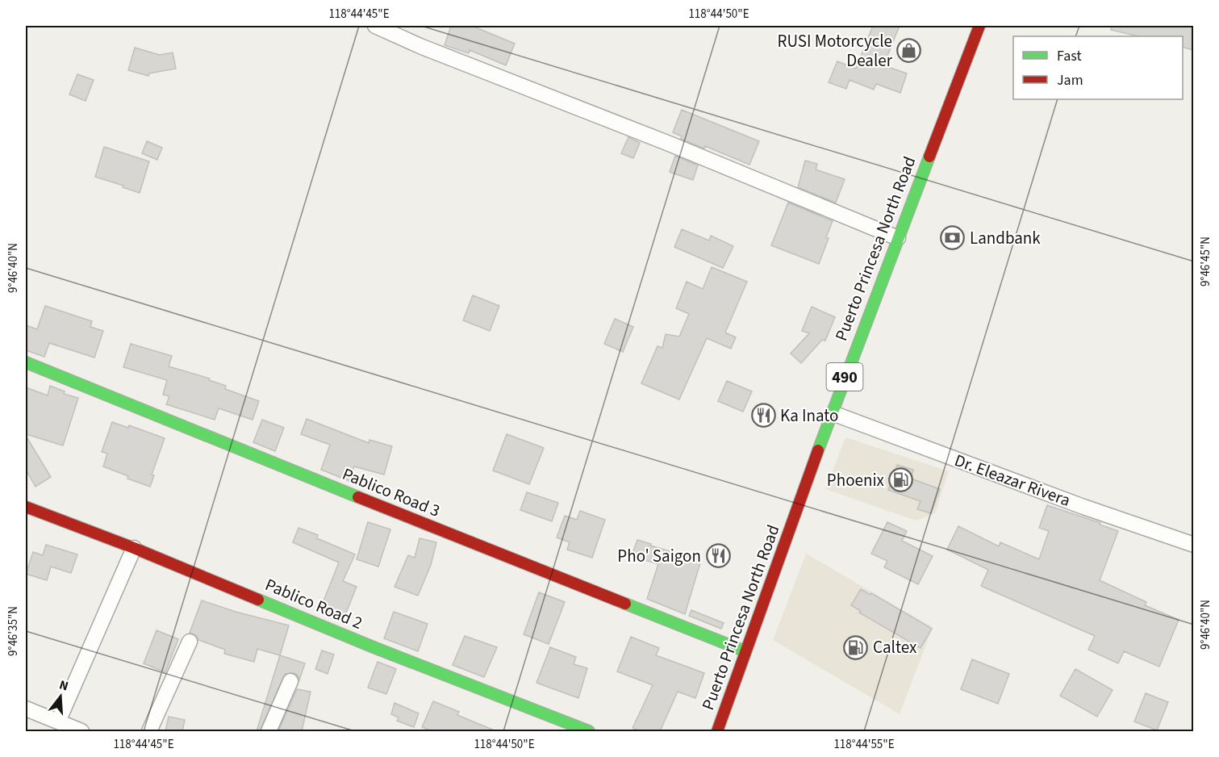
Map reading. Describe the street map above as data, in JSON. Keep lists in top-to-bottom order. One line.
{"streets":{"street":["Puerto Princesa North Road","490","Dr. Eleazar Rivera","Pablico Road 3","Pablico Road 2"]},"crossings":[["Puerto Princesa North Road","Dr. Eleazar Rivera"],["Puerto Princesa North Road","Pablico Road 3"]],"places":{"shop":["RUSI Motorcycle Dealer"],"bank":["Landbank"],"restaurant":["Ka Inato","Pho' Saigon"],"fuel station":["Phoenix","Caltex"]},"legend":["Fast","Jam"],"north":"top","coordinates":["118°44'45\"E","118°44'50\"E","9°46'45\"N","9°46'40\"N","9°46'35\"N","118°44'55\"E"]}
